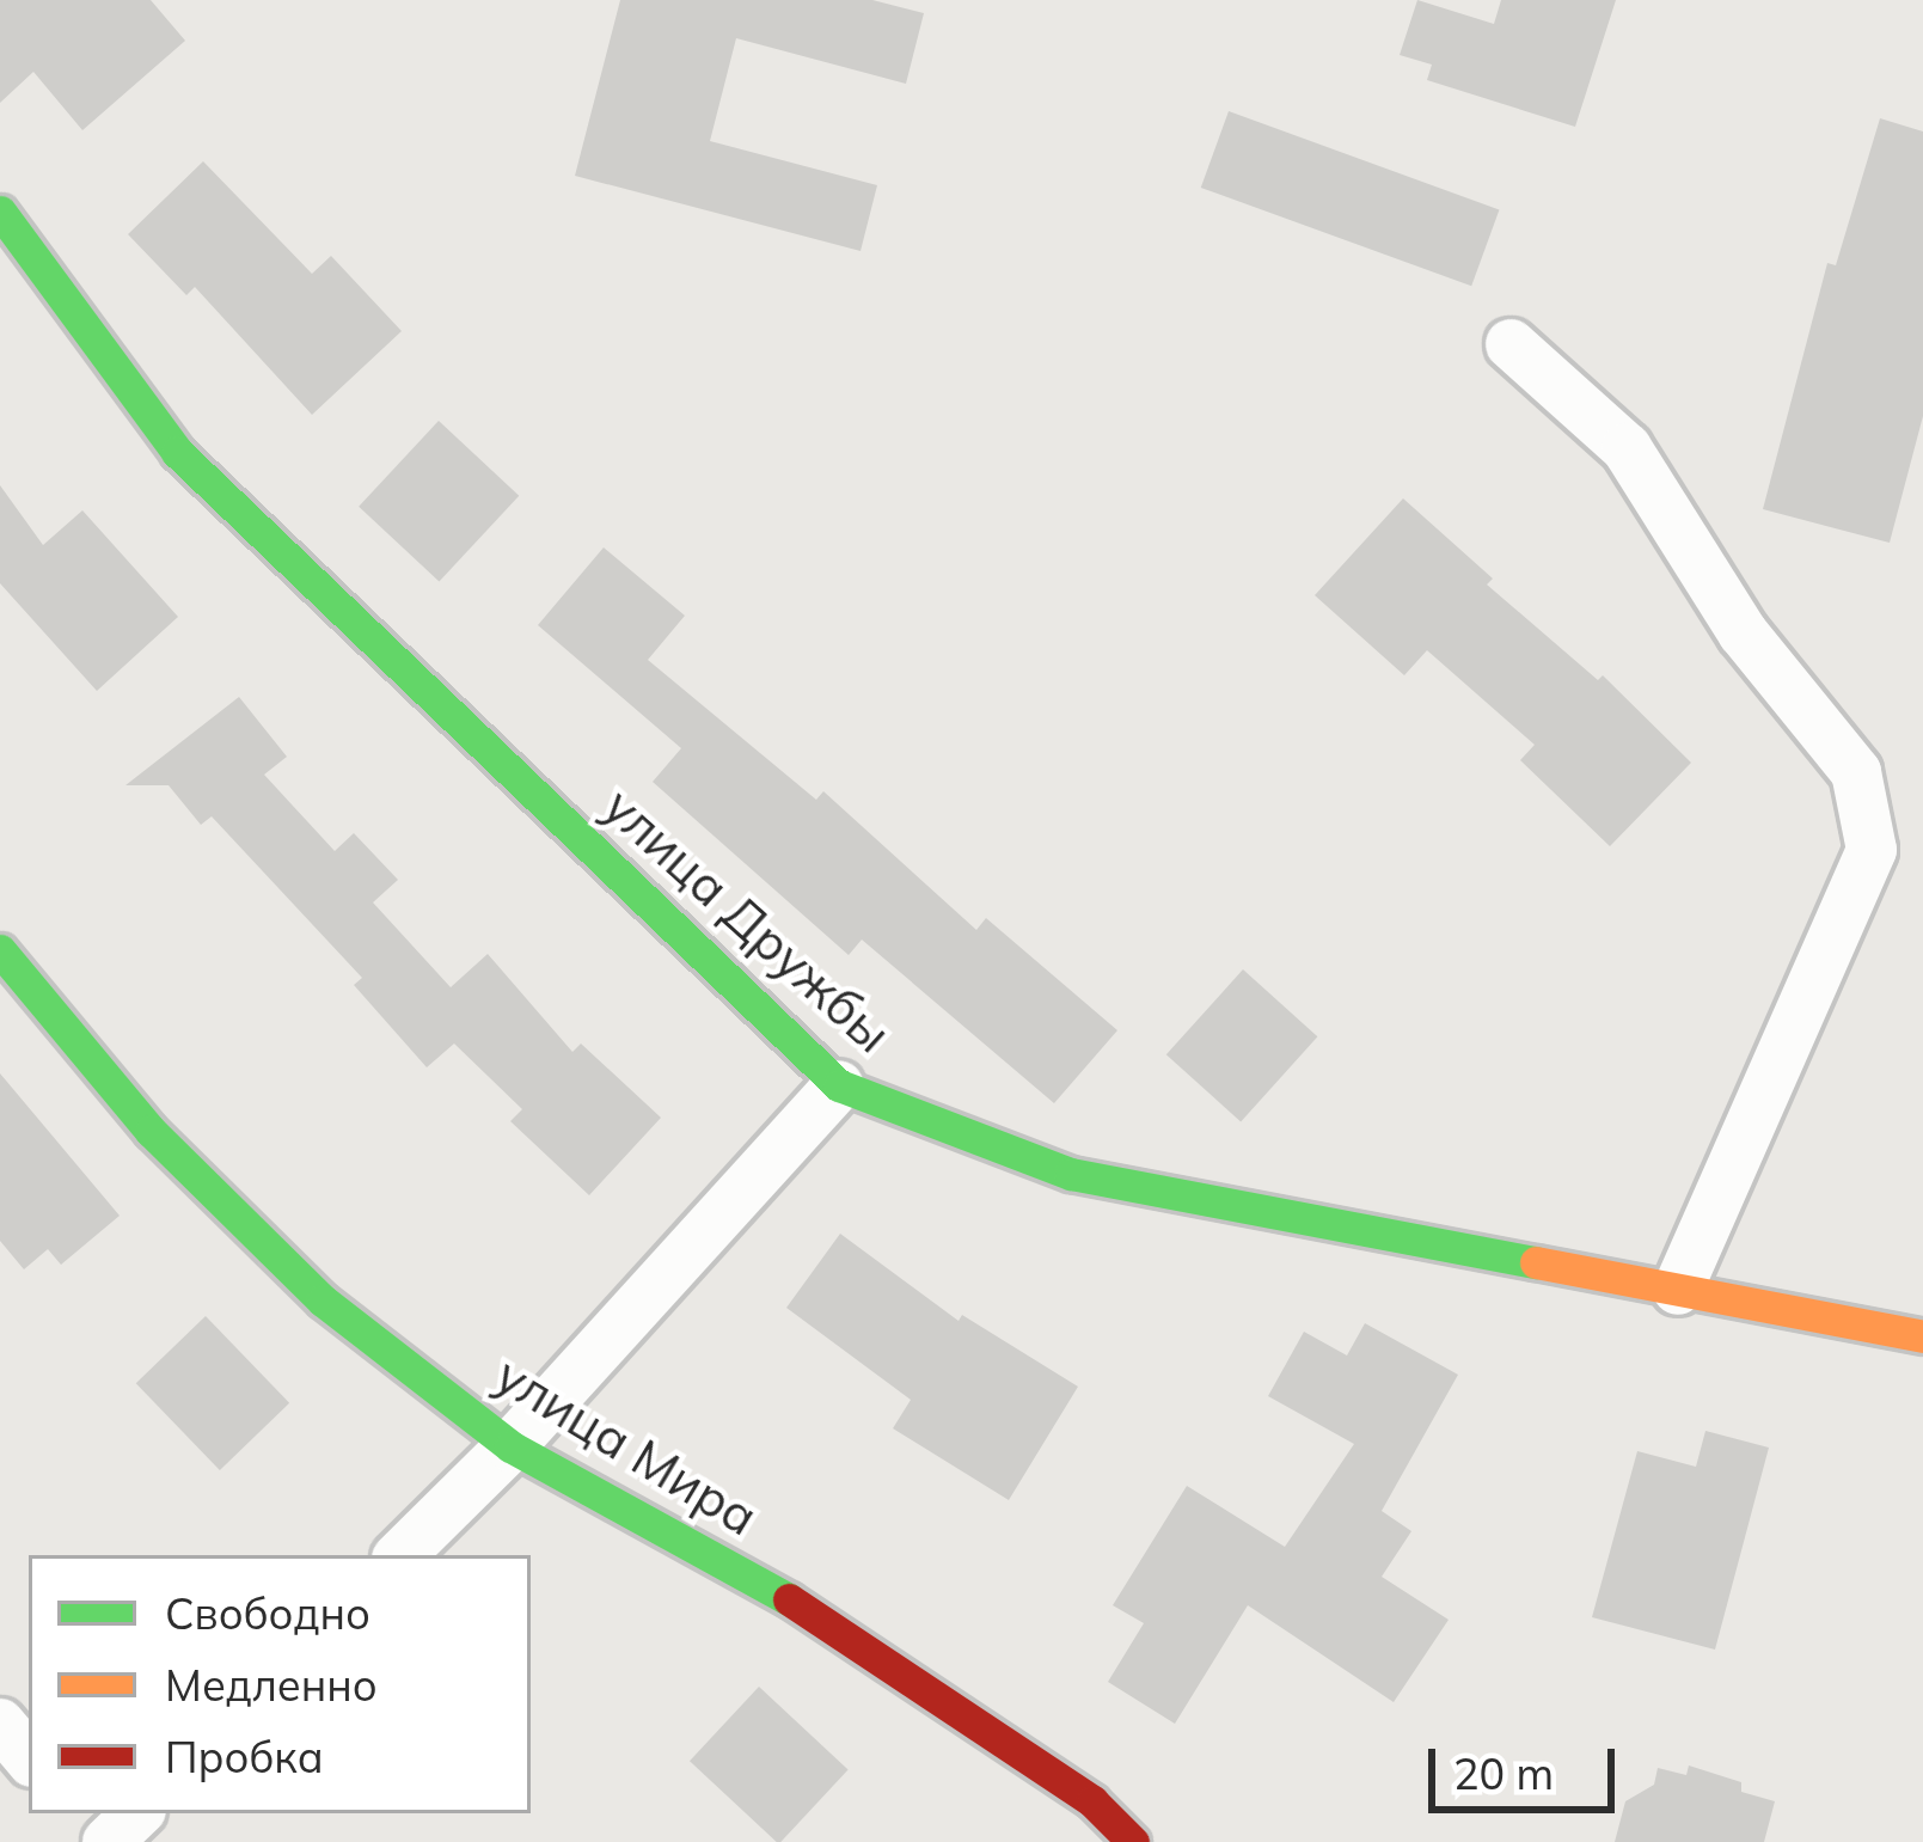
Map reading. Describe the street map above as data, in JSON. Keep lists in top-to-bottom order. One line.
{"streets":{"street":["улица Дружбы","улица Мира"]},"legend":["Свободно","Медленно","Пробка"],"scale_bar":"20 m"}
